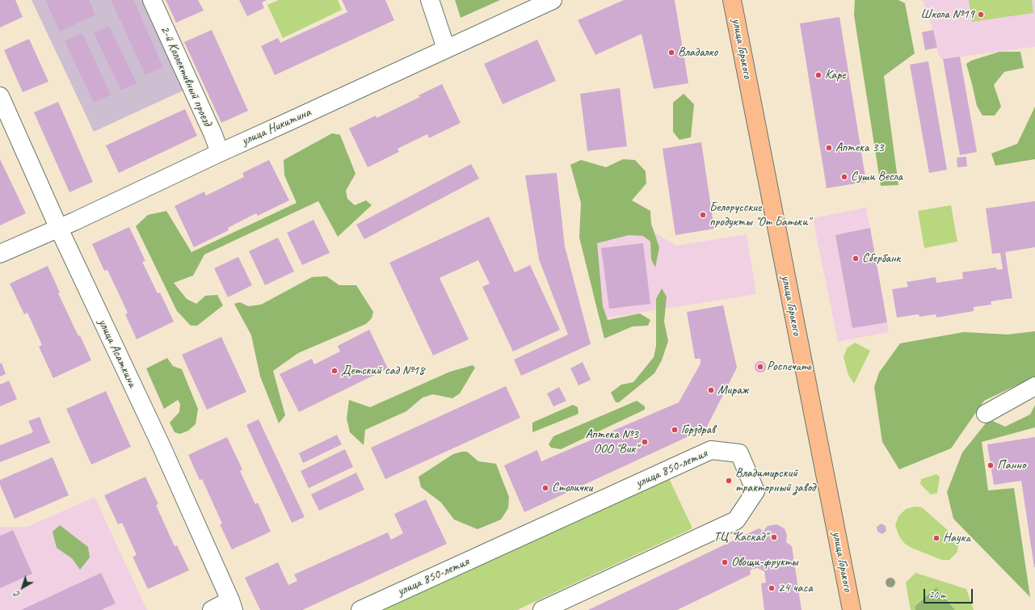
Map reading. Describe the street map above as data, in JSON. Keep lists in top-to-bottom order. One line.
{"streets":{"main road":["улица Горького"],"street":["2-й Коллективный проезд","улица Никитина","улица Асаткина","улица 850-летия"]},"crossings":[["2-й Коллективный проезд","улица Никитина"],["улица Никитина","улица Асаткина"]],"places":["Школа №19","Владалко","Каре","Аптека 33","Суши Весла","Белорусские продукты \"От Батьки\"","Сбербанк","Роспечать","Детский сад №18","Мираж","Горздрав","Аптека №3 ООО \"Вик\"","Панно","Владимирский тракторный завод","Столички","ТЦ \"Каскад\"","Наука","Овощи-фрукты","24 часа"],"scale_bar":"20 m","north":"bottom left"}
